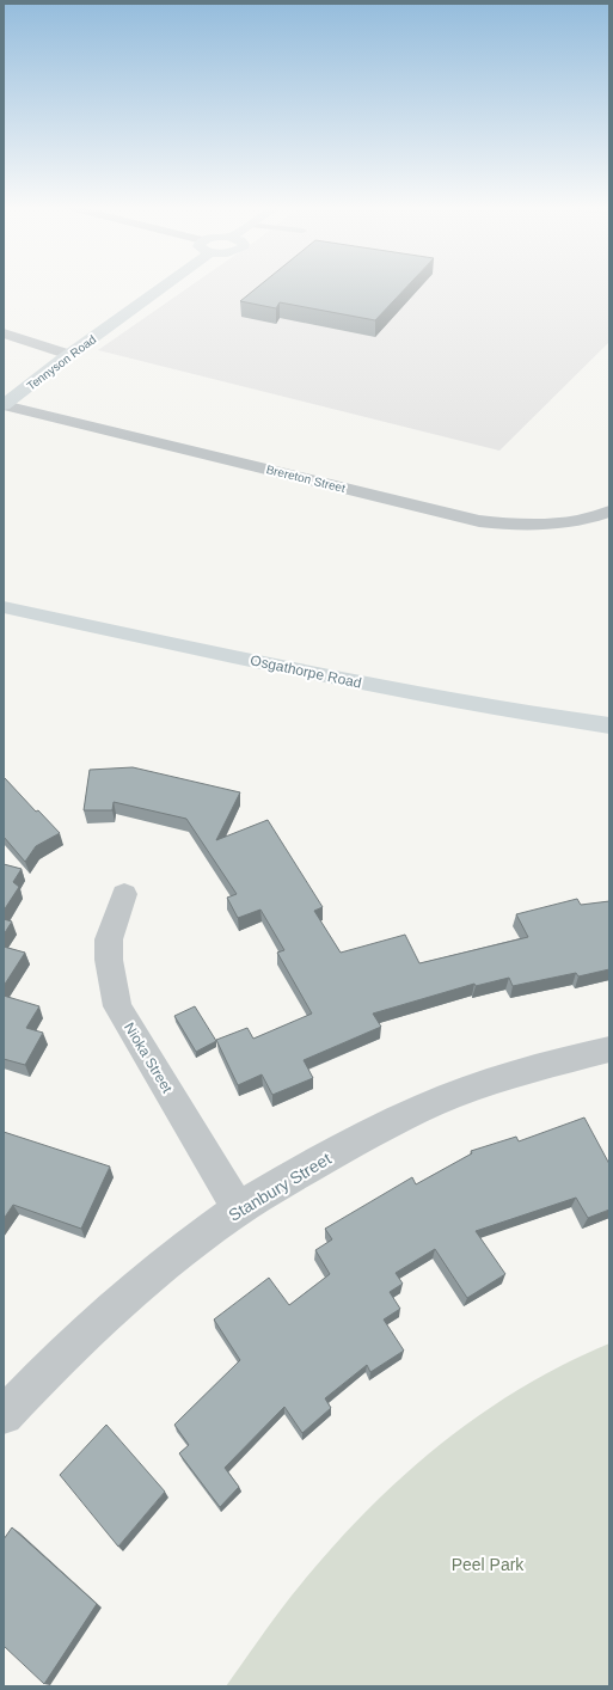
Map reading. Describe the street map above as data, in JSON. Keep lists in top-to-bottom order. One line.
{"streets":{"main road":["Tennyson Road","Osgathorpe Road"],"street":["Brereton Street","Nioka Street","Stanbury Street"]},"crossings":[["Tennyson Road","Brereton Street"],["Nioka Street","Stanbury Street"]],"parks":["Peel Park"]}
